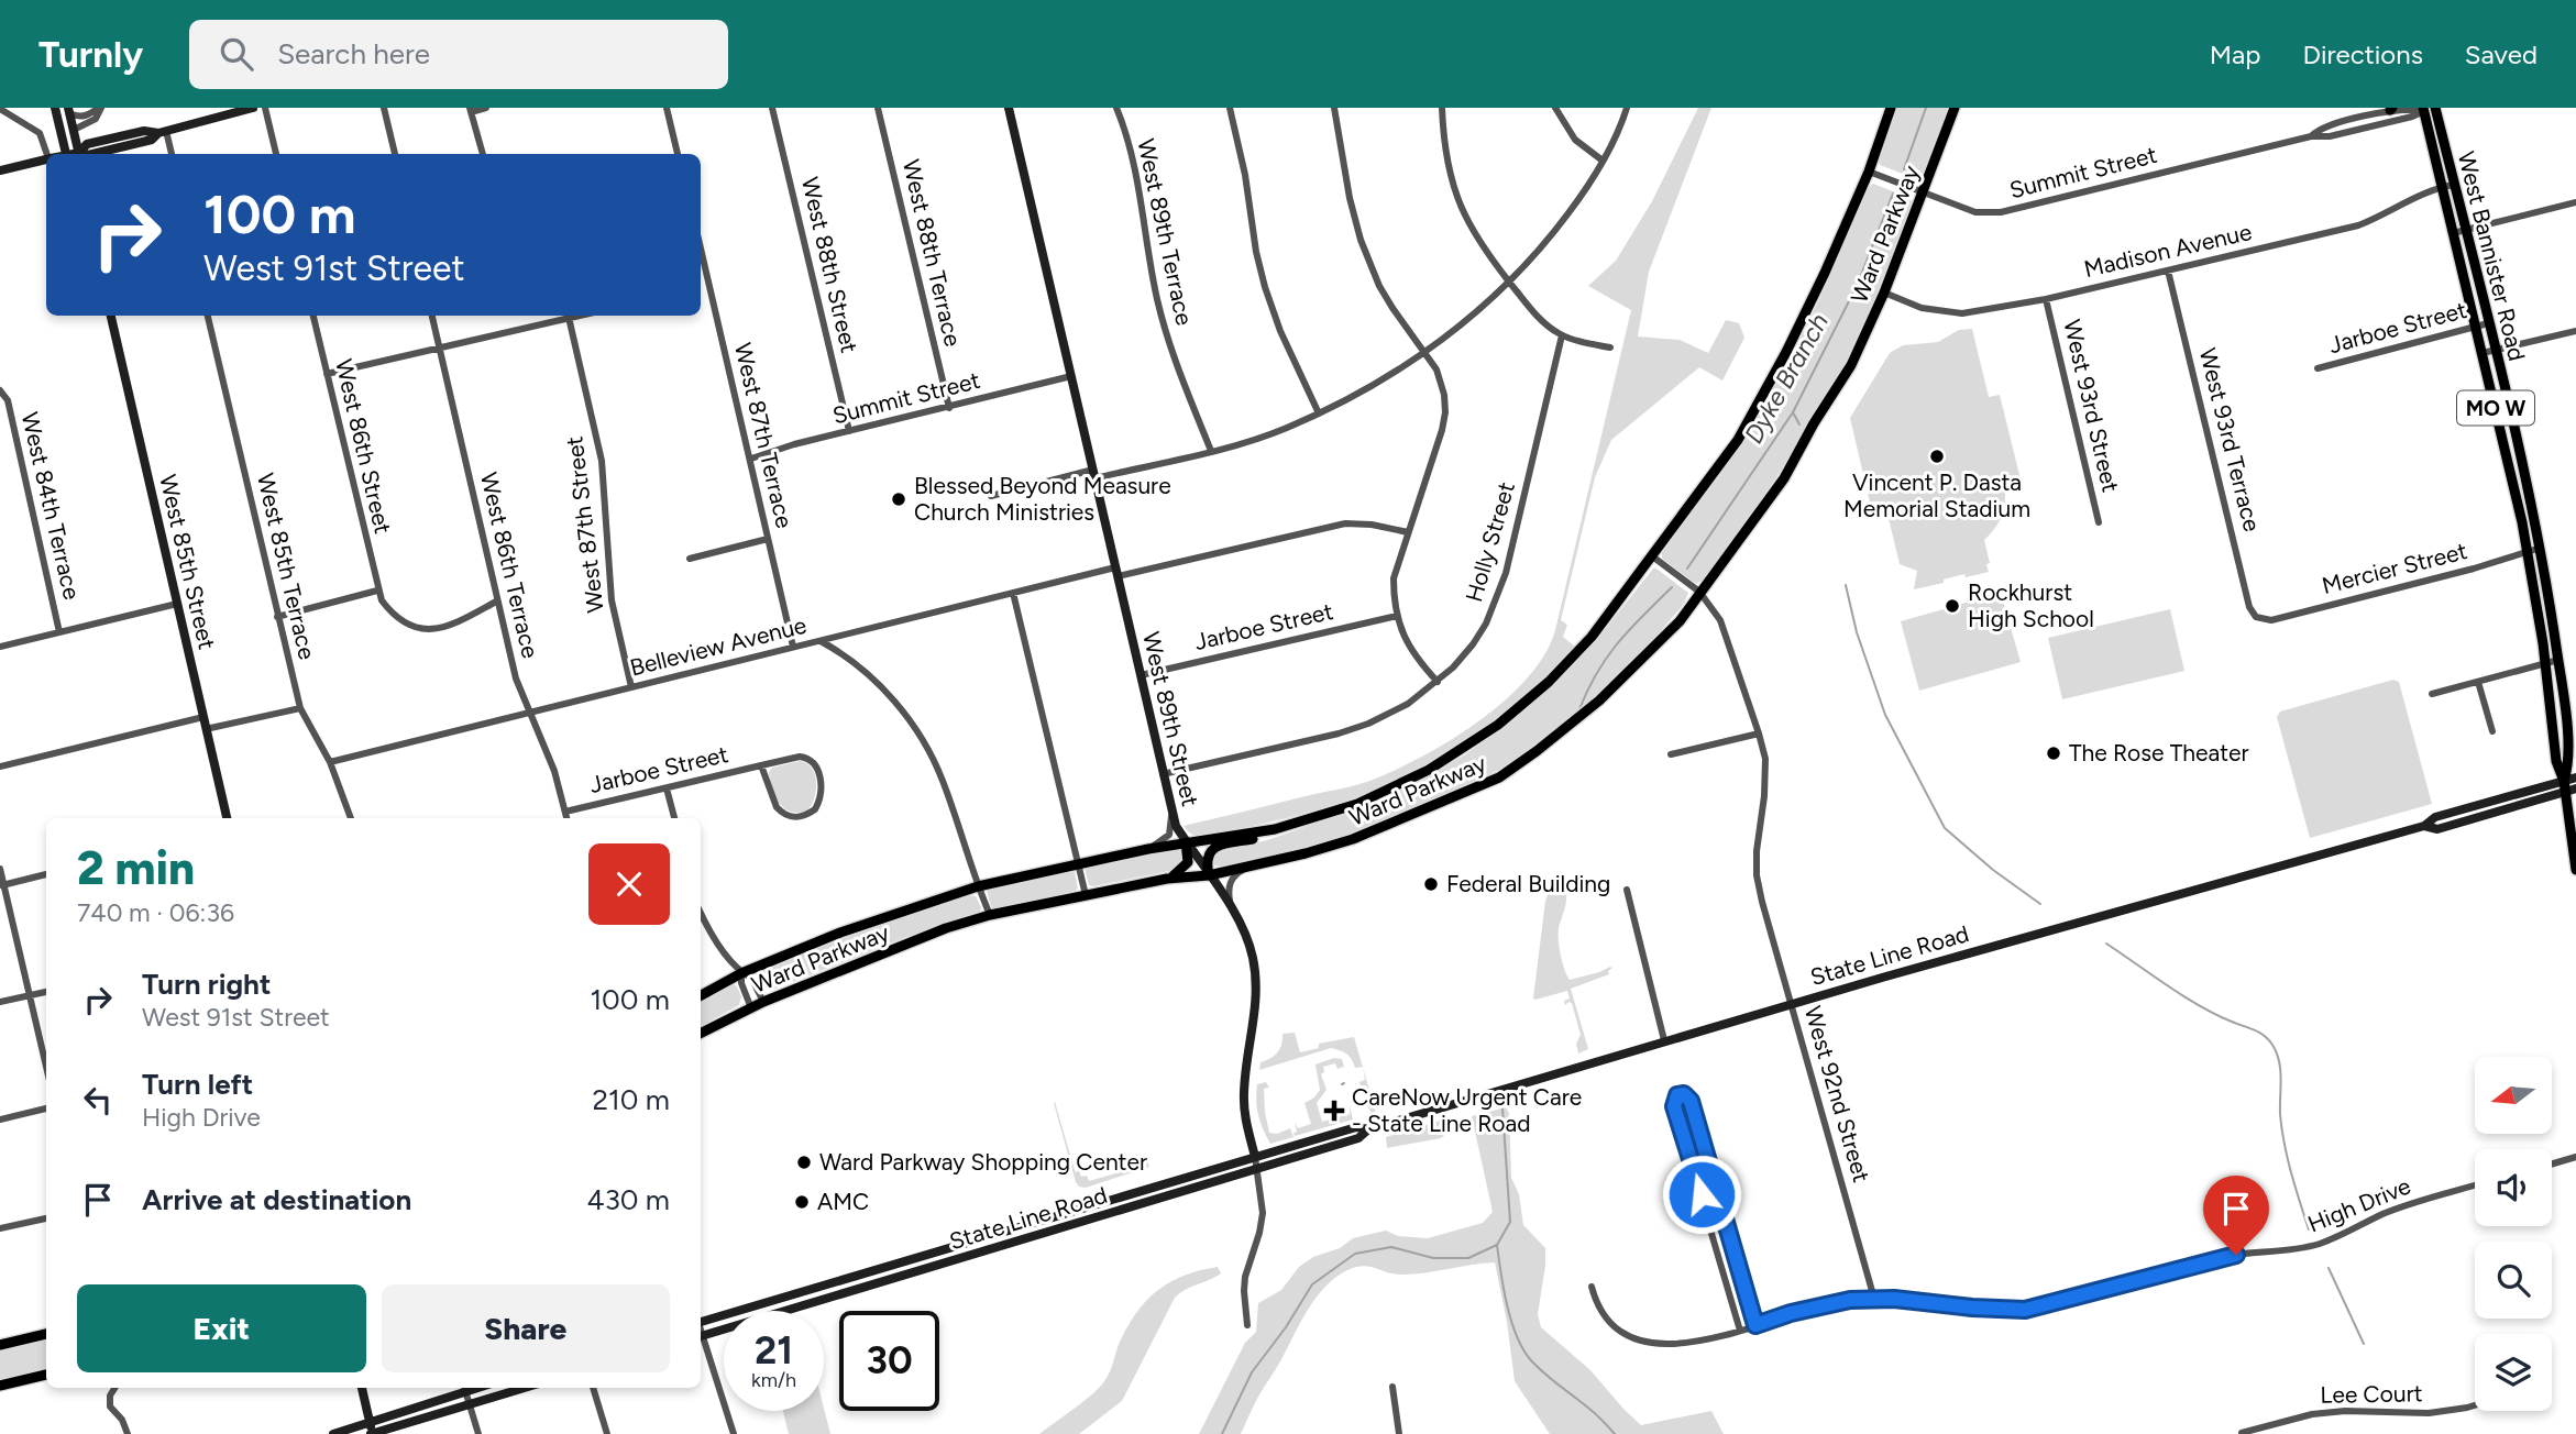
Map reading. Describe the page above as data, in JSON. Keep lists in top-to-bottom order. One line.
{"streets":{"main road":["Ward Parkway","West Bannister Road","MO W","West 85th Street","West 89th Street","State Line Road"],"street":["Summit Street","West 89th Terrace","Madison Avenue","West 88th Terrace","West 88th Street","Jarboe Street","West 93rd Street","West 87th Terrace","West 93rd Terrace","West 86th Street","West 84th Terrace","West 87th Street","Holly Street","West 86th Terrace","West 85th Terrace","Mercier Street","Belleview Avenue","West 92nd Street","High Drive","Lee Court"]},"crossings":[["Summit Street","Ward Parkway"],["Summit Street","West 88th Terrace"],["Summit Street","West Bannister Road"],["Summit Street","West 88th Street"],["Summit Street","West 87th Terrace"],["Summit Street","West 89th Street"],["Ward Parkway","Madison Avenue"],["Ward Parkway","West 89th Street"],["Ward Parkway","West 92nd Street"],["Madison Avenue","West Bannister Road"],["Madison Avenue","West 93rd Street"],["Madison Avenue","West 93rd Terrace"],["West Bannister Road","Jarboe Street"],["West Bannister Road","Mercier Street"],["West Bannister Road","State Line Road"],["Jarboe Street","West 86th Terrace"],["Jarboe Street","West 89th Street"],["West 87th Terrace","Belleview Avenue"],["West 93rd Terrace","Mercier Street"],["West 87th Street","Belleview Avenue"],["Holly Street","West 89th Street"],["West 86th Terrace","Belleview Avenue"],["West 85th Terrace","Belleview Avenue"],["Belleview Avenue","West 89th Street"],["West 89th Street","State Line Road"],["State Line Road","West 92nd Street"],["West 92nd Street","High Drive"]],"water":["Dyke Branch"],"places":{"other":["Vincent P. Dasta Memorial Stadium","Blessed Beyond Measure Church Ministries","Rockhurst High School","The Rose Theater","Federal Building","Ward Parkway Shopping Center","AMC"],"health":["CareNow Urgent Care - State Line Road"]},"north":"left","page":{"header":"Turnly","search":"Search here","nav":["Map","Directions","Saved"],"turn":["100 m","West 91st Street"],"heading":["2 min","740 m · 06:36"],"list":[{"name":"Turn right","note":"West 91st Street","value":"100 m"},{"name":"Turn left","note":"High Drive","value":"210 m"},{"name":"Arrive at destination","value":"430 m"}],"buttons":["Exit","Share"],"speed":"21 km/h","limit":"30"}}
